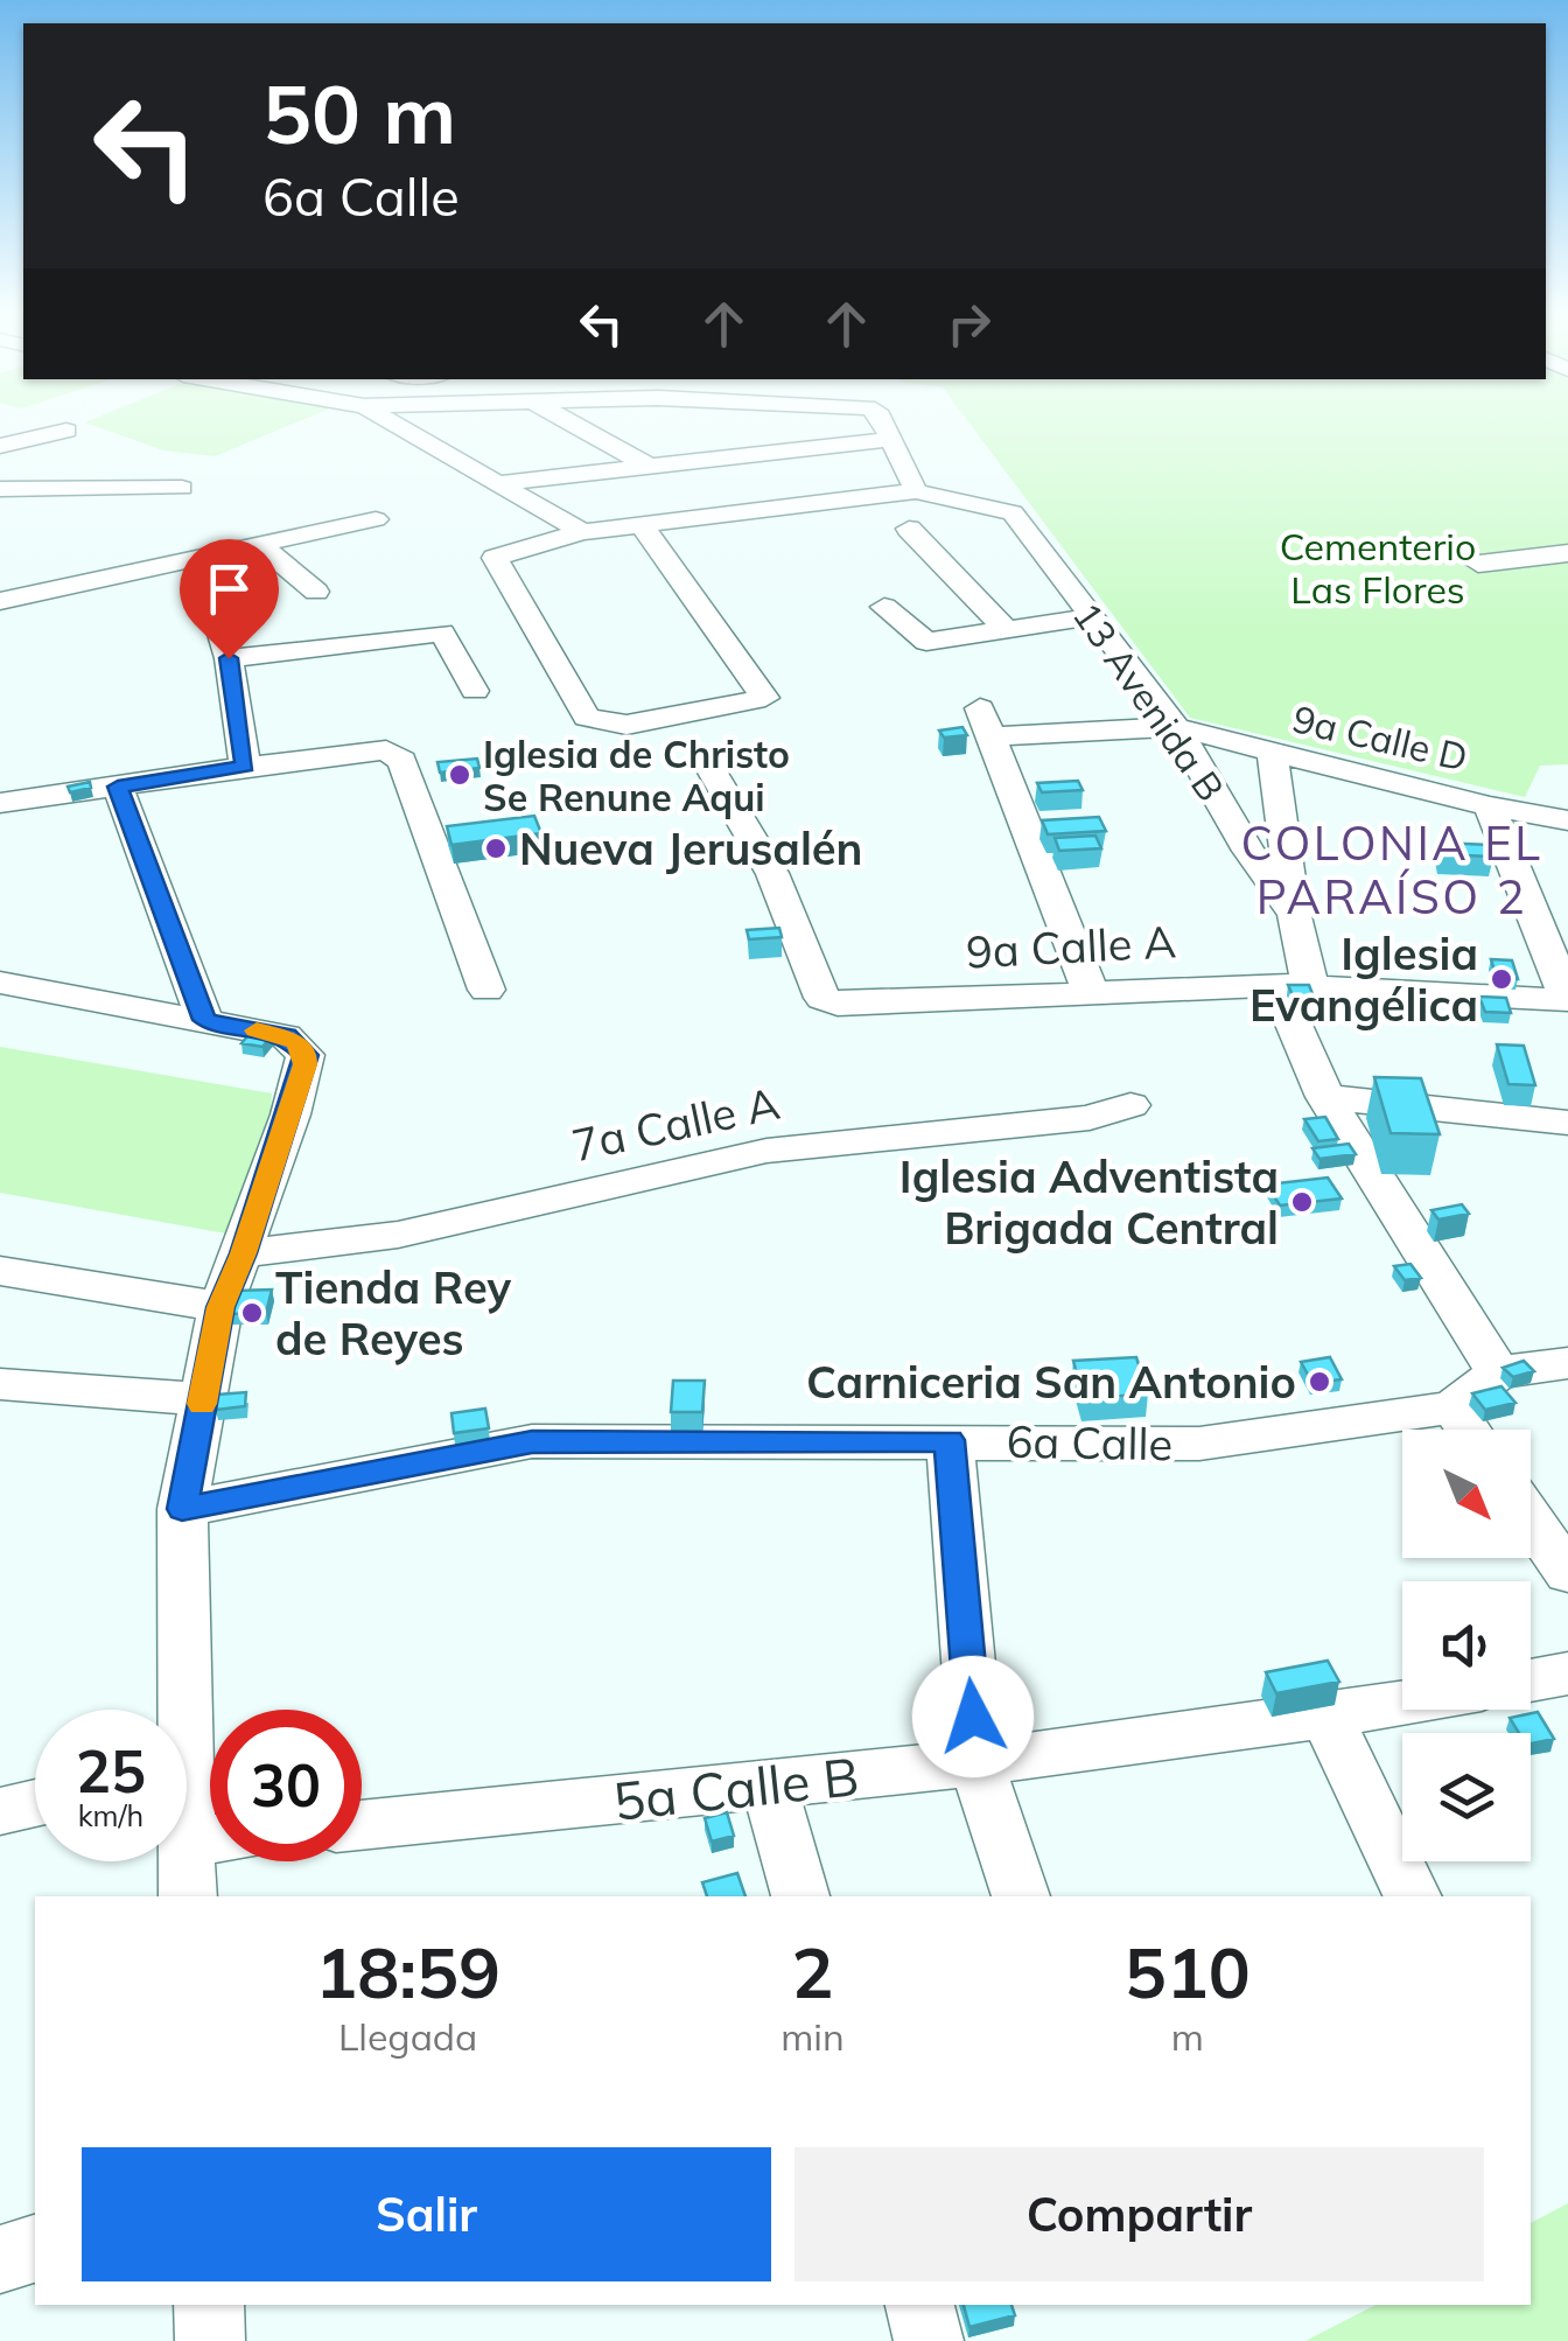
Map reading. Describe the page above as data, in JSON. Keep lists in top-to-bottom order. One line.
{"streets":{"street":["13 Avenida B","9a Calle D","9a Calle A","7a Calle A","6a Calle","5a Calle B"]},"crossings":[["13 Avenida B","9a Calle D"],["13 Avenida B","9a Calle A"],["13 Avenida B","6a Calle"],["9a Calle D","9a Calle A"]],"districts":["COLONIA EL PARAÍSO 2"],"parks":["Cementerio Las Flores"],"places":["Iglesia de Christo Se Renune Aqui","Nueva Jerusalén","Iglesia Evangélica","Iglesia Adventista Brigada Central","Tienda Rey de Reyes","Carniceria San Antonio"],"north":"bottom right","page":{"turn":["50 m","6a Calle"],"speed":"25 km/h","limit":"30","eta":["18:59","Llegada","2","min","510","m"],"buttons":["Salir","Compartir"]}}
